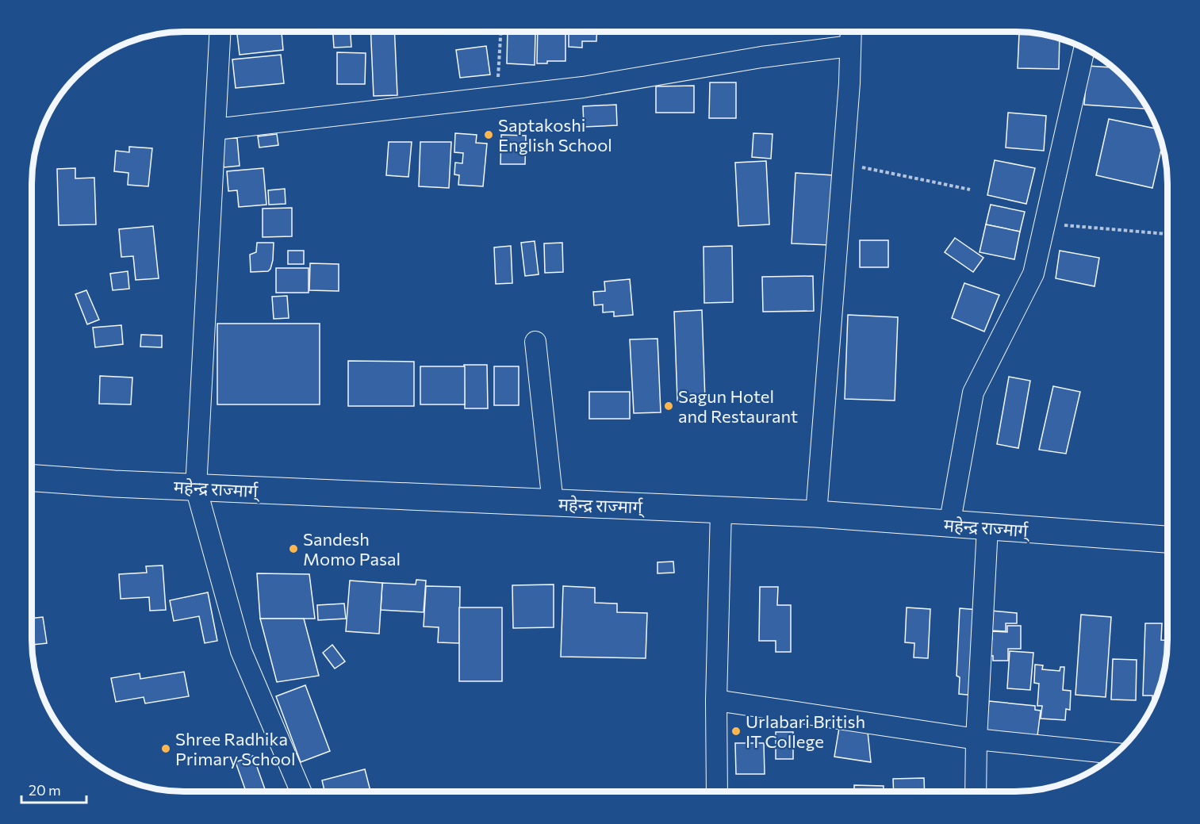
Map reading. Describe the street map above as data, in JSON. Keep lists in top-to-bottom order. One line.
{"streets":{"highway":["महेन्द्र राज्मार्ग्"]},"places":["Saptakoshi English School","Sagun Hotel and Restaurant","Sandesh Momo Pasal","Urlabari British IT College","Shree Radhika Primary School"],"scale_bar":"20 m"}
